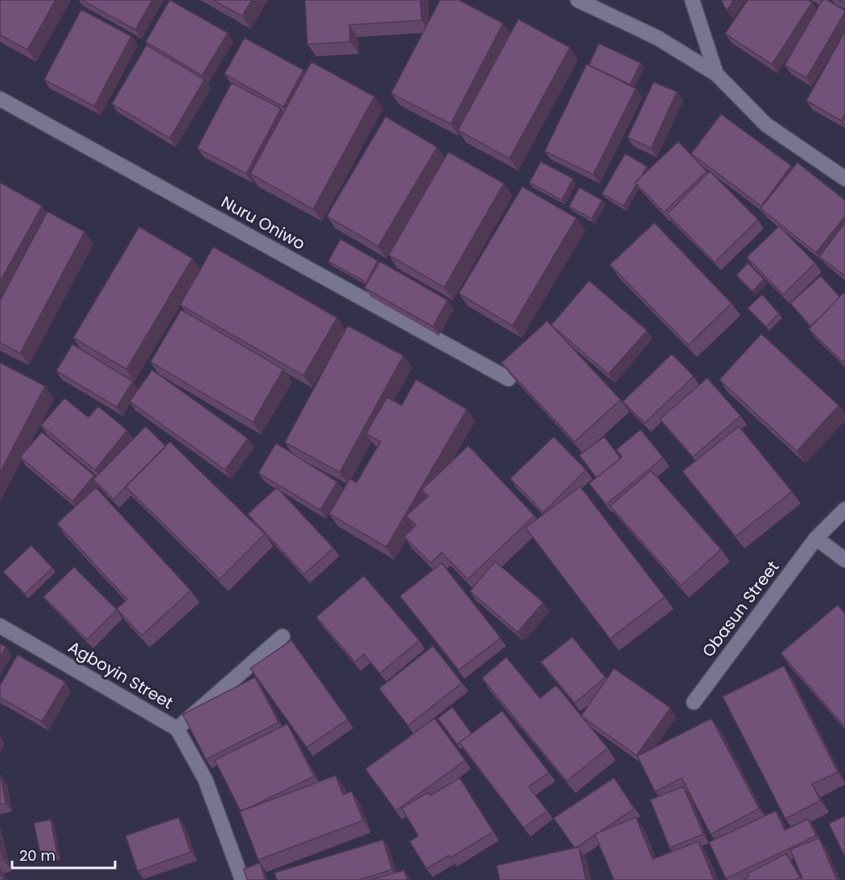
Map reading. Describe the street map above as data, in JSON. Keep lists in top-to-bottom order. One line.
{"streets":{"street":["Nuru Oniwo","Obasun Street","Agboyin Street"]},"scale_bar":"20 m"}
